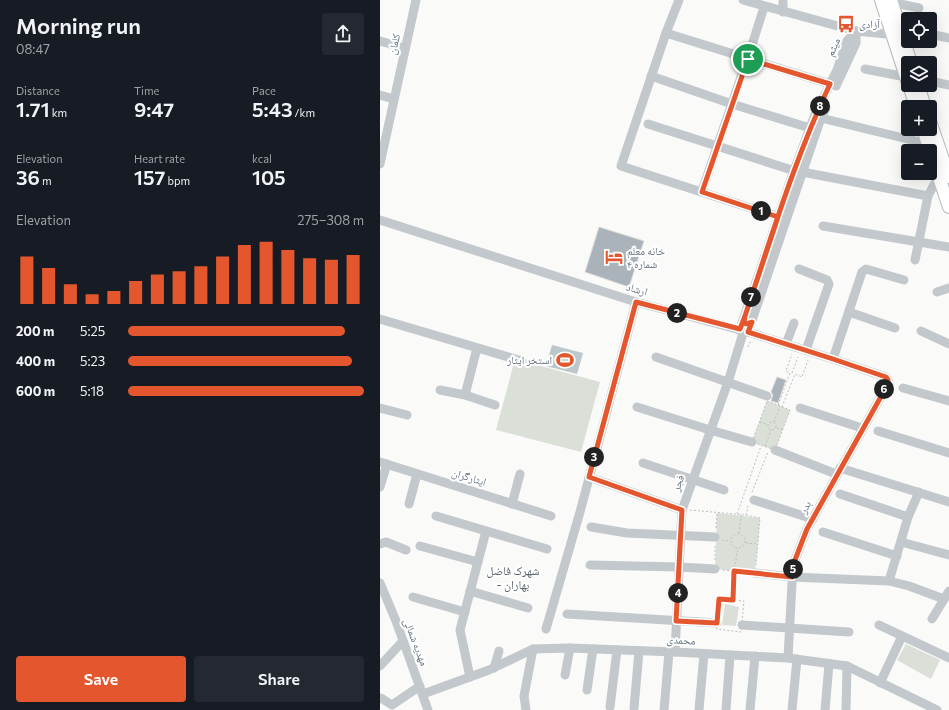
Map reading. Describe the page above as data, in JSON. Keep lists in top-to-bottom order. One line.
{"streets":{"street":["کلمان","میثم","ارشاد","ایثارگران","فجر","بدر","محمدی","مهدیه شمالی"]},"crossings":[["میثم","ارشاد"],["میثم","فجر"],["ارشاد","فجر"],["ارشاد","بدر"],["فجر","محمدی"],["بدر","محمدی"],["محمدی","مهدیه شمالی"]],"districts":["شهرک فاضل - بهاران"],"places":{"bus stop":["آزادی"],"hotel":["خانه معلم شماره ۴"],"sports":["استخر ایثار"]},"page":{"heading":["Morning run","08:47"],"map_buttons":["+","−"],"stats":[["Distance","1.71 km"],["Time","9:47"],["Pace","5:43 /km"],["Elevation","36 m"],["Heart rate","157 bpm"],["kcal","105"]],"pins":["8","1","7","2","6","3","5","4"],"chart":["Elevation","275–308 m"],"list":[{"name":"200 m","note":"5:25"},{"name":"400 m","note":"5:23"},{"name":"600 m","note":"5:18"}],"buttons":["Save","Share"]}}
